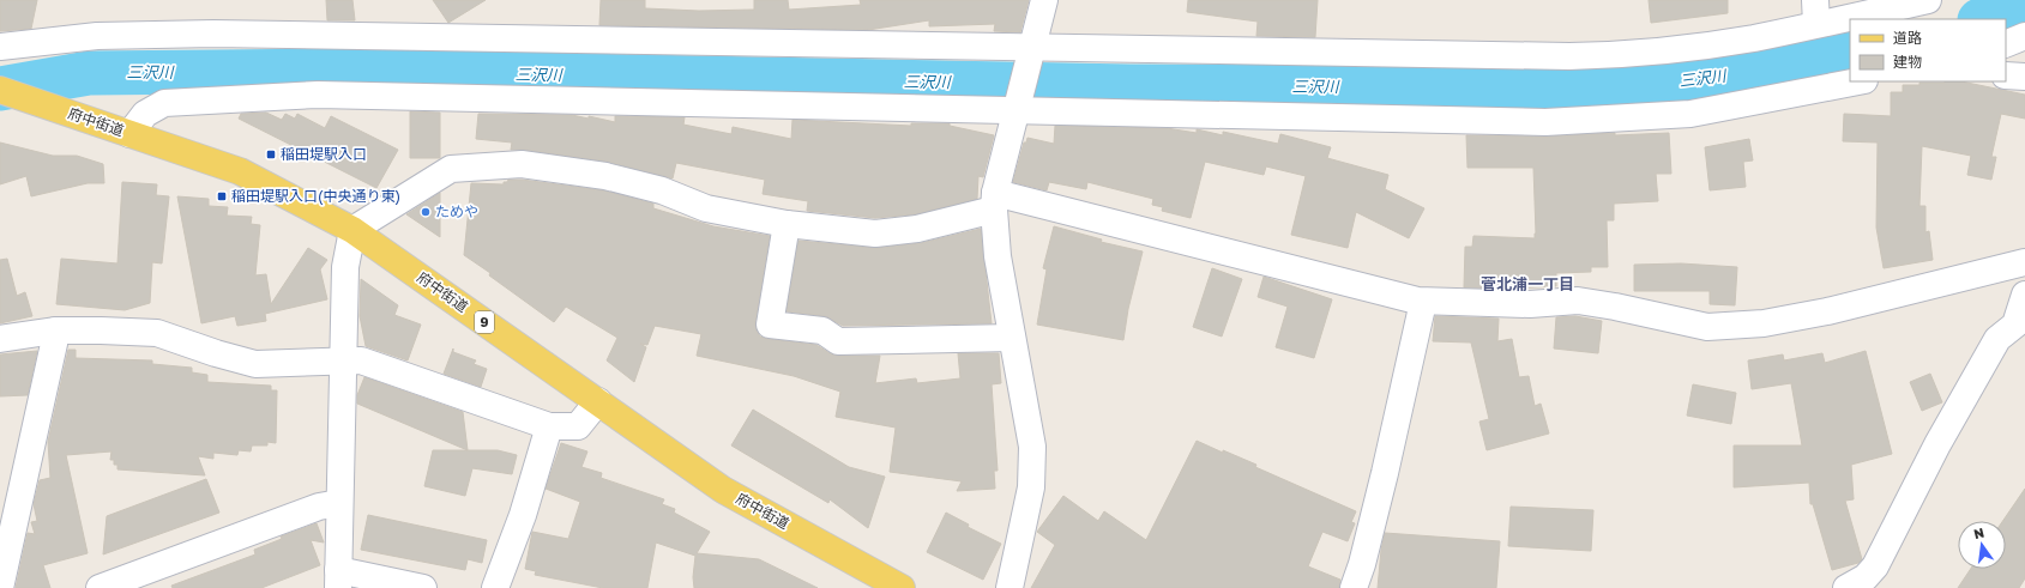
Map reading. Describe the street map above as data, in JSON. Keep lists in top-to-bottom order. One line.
{"streets":{"main road":["府中街道","9"]},"districts":["菅北浦一丁目"],"water":["三沢川"],"places":{"transit":["稲田堤駅入口","稲田堤駅入口(中央通り東)"],"other":["ためや"]},"legend":["道路","建物"],"north":"top"}
